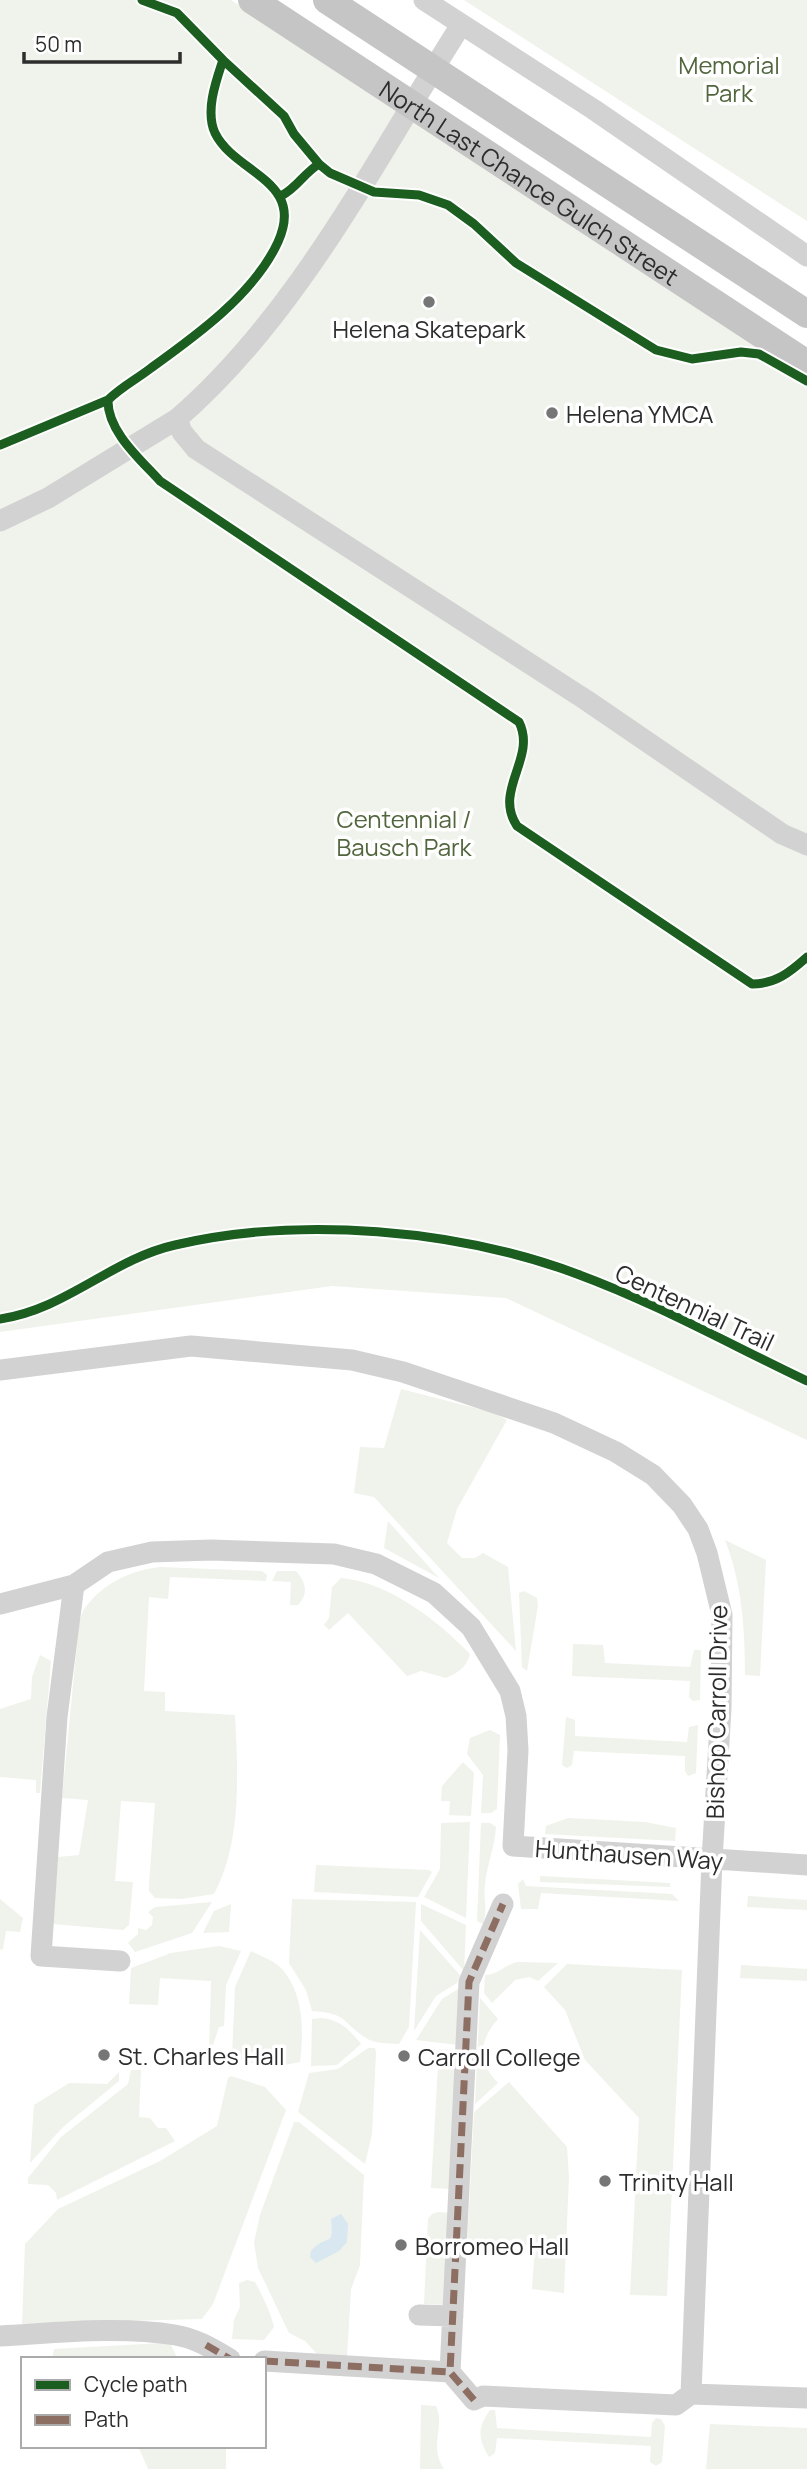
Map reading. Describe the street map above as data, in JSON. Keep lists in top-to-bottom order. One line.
{"streets":{"main road":["North Last Chance Gulch Street"],"street":["Bishop Carroll Drive","Hunthausen Way"],"cycle path":["Centennial Trail"]},"crossings":[["Bishop Carroll Drive","Hunthausen Way"]],"parks":["Memorial Park","Centennial / Bausch Park"],"places":["Helena Skatepark","Helena YMCA","St. Charles Hall","Carroll College","Trinity Hall","Borromeo Hall"],"legend":["Cycle path","Path"],"scale_bar":"50 m"}
